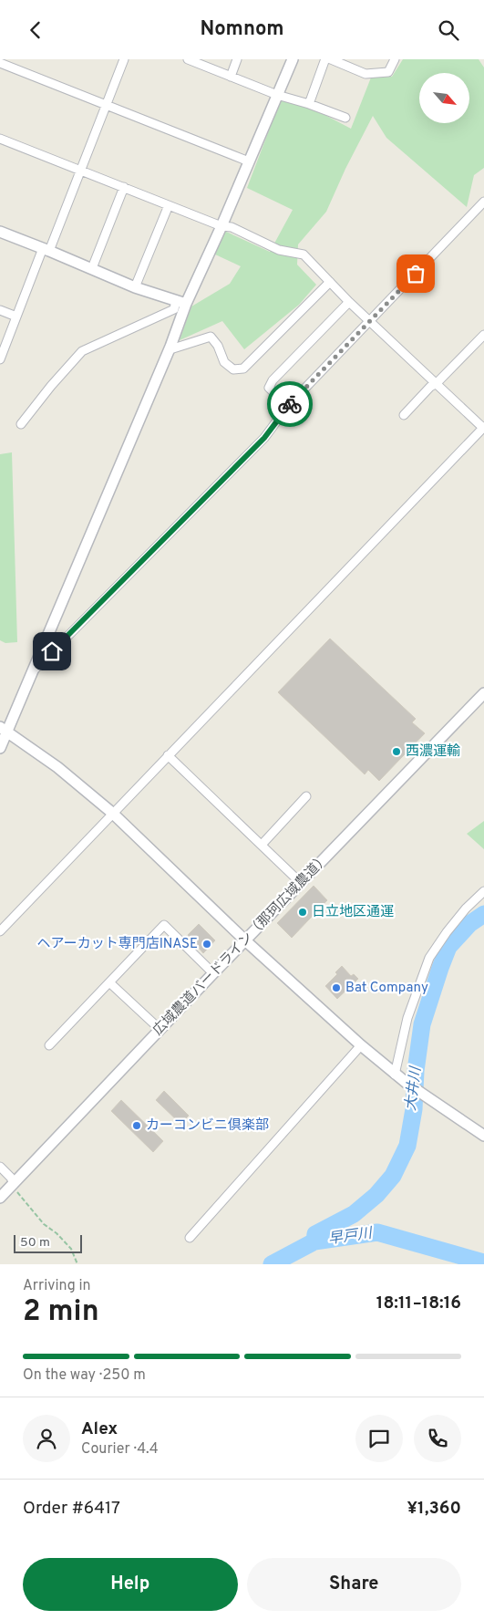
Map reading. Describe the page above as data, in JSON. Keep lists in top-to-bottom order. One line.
{"streets":{"street":["広域農道バードライン（那珂広域農道）"]},"water":["大井川","早戸川"],"places":["西濃運輸","日立地区通運","ヘアーカット専門店INASE","Bat Company","カーコンビニ倶楽部"],"scale_bar":"50 m","north":"bottom right","page":{"header":"Nomnom","scale":"50 m","heading":["2 min","Arriving in","18:11–18:16"],"panel":["Alex","Courier · 4.4","Order #6417","¥1,360"],"bar":"On the way · 250 m","buttons":["Help","Share"]}}
